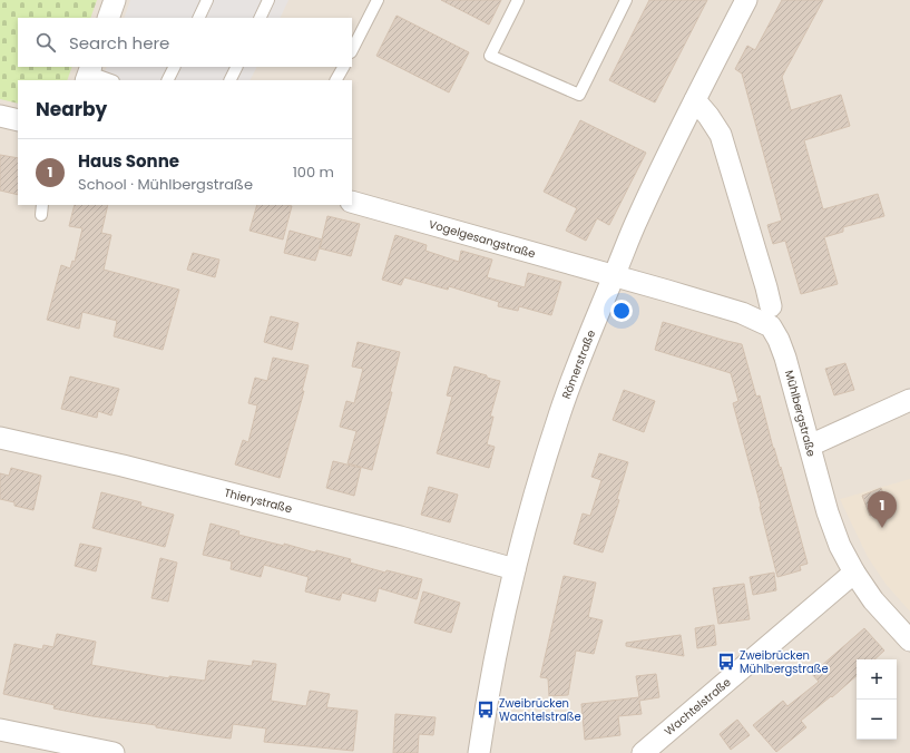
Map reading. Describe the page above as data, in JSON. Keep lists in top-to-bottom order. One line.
{"streets":{"street":["Vogelgesangstraße","Römerstraße","Mühlbergstraße","Thierystraße","Wachtelstraße"]},"crossings":[["Vogelgesangstraße","Römerstraße"],["Vogelgesangstraße","Mühlbergstraße"],["Römerstraße","Mühlbergstraße"],["Römerstraße","Thierystraße"],["Mühlbergstraße","Wachtelstraße"]],"places":{"bus stop":["Zweibrücken Mühlbergstraße","Zweibrücken Wachtelstraße"]},"page":{"search":"Search here","heading":"Nearby","list":[{"mark":"1","name":"Haus Sonne","note":"School · Mühlbergstraße","value":"100 m"}],"pins":"1","map_buttons":["+","−"]}}
